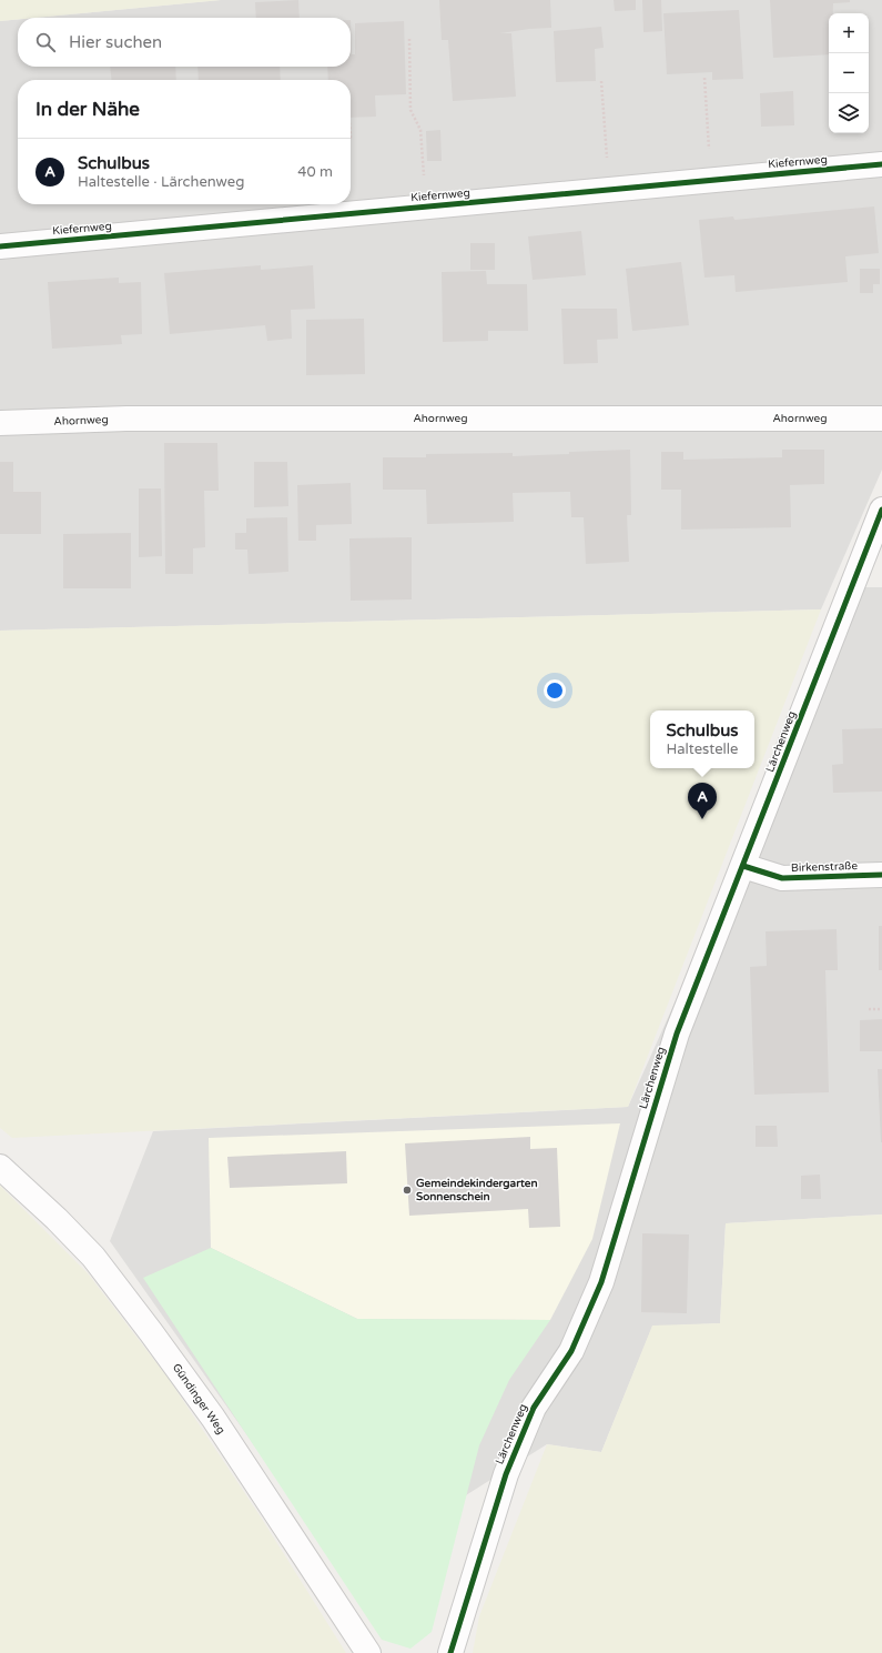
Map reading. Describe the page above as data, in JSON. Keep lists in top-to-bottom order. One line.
{"streets":{"street":["Kiefernweg","Ahornweg","Lärchenweg","Birkenstraße","Gündinger Weg"]},"crossings":[["Lärchenweg","Birkenstraße"]],"places":["Gemeindekindergarten Sonnenschein"],"page":{"map_buttons":["+","−"],"search":"Hier suchen","heading":"In der Nähe","list":[{"mark":"A","name":"Schulbus","note":"Haltestelle · Lärchenweg","value":"40 m"}],"popup":["Schulbus","Haltestelle"],"pins":"A"}}
